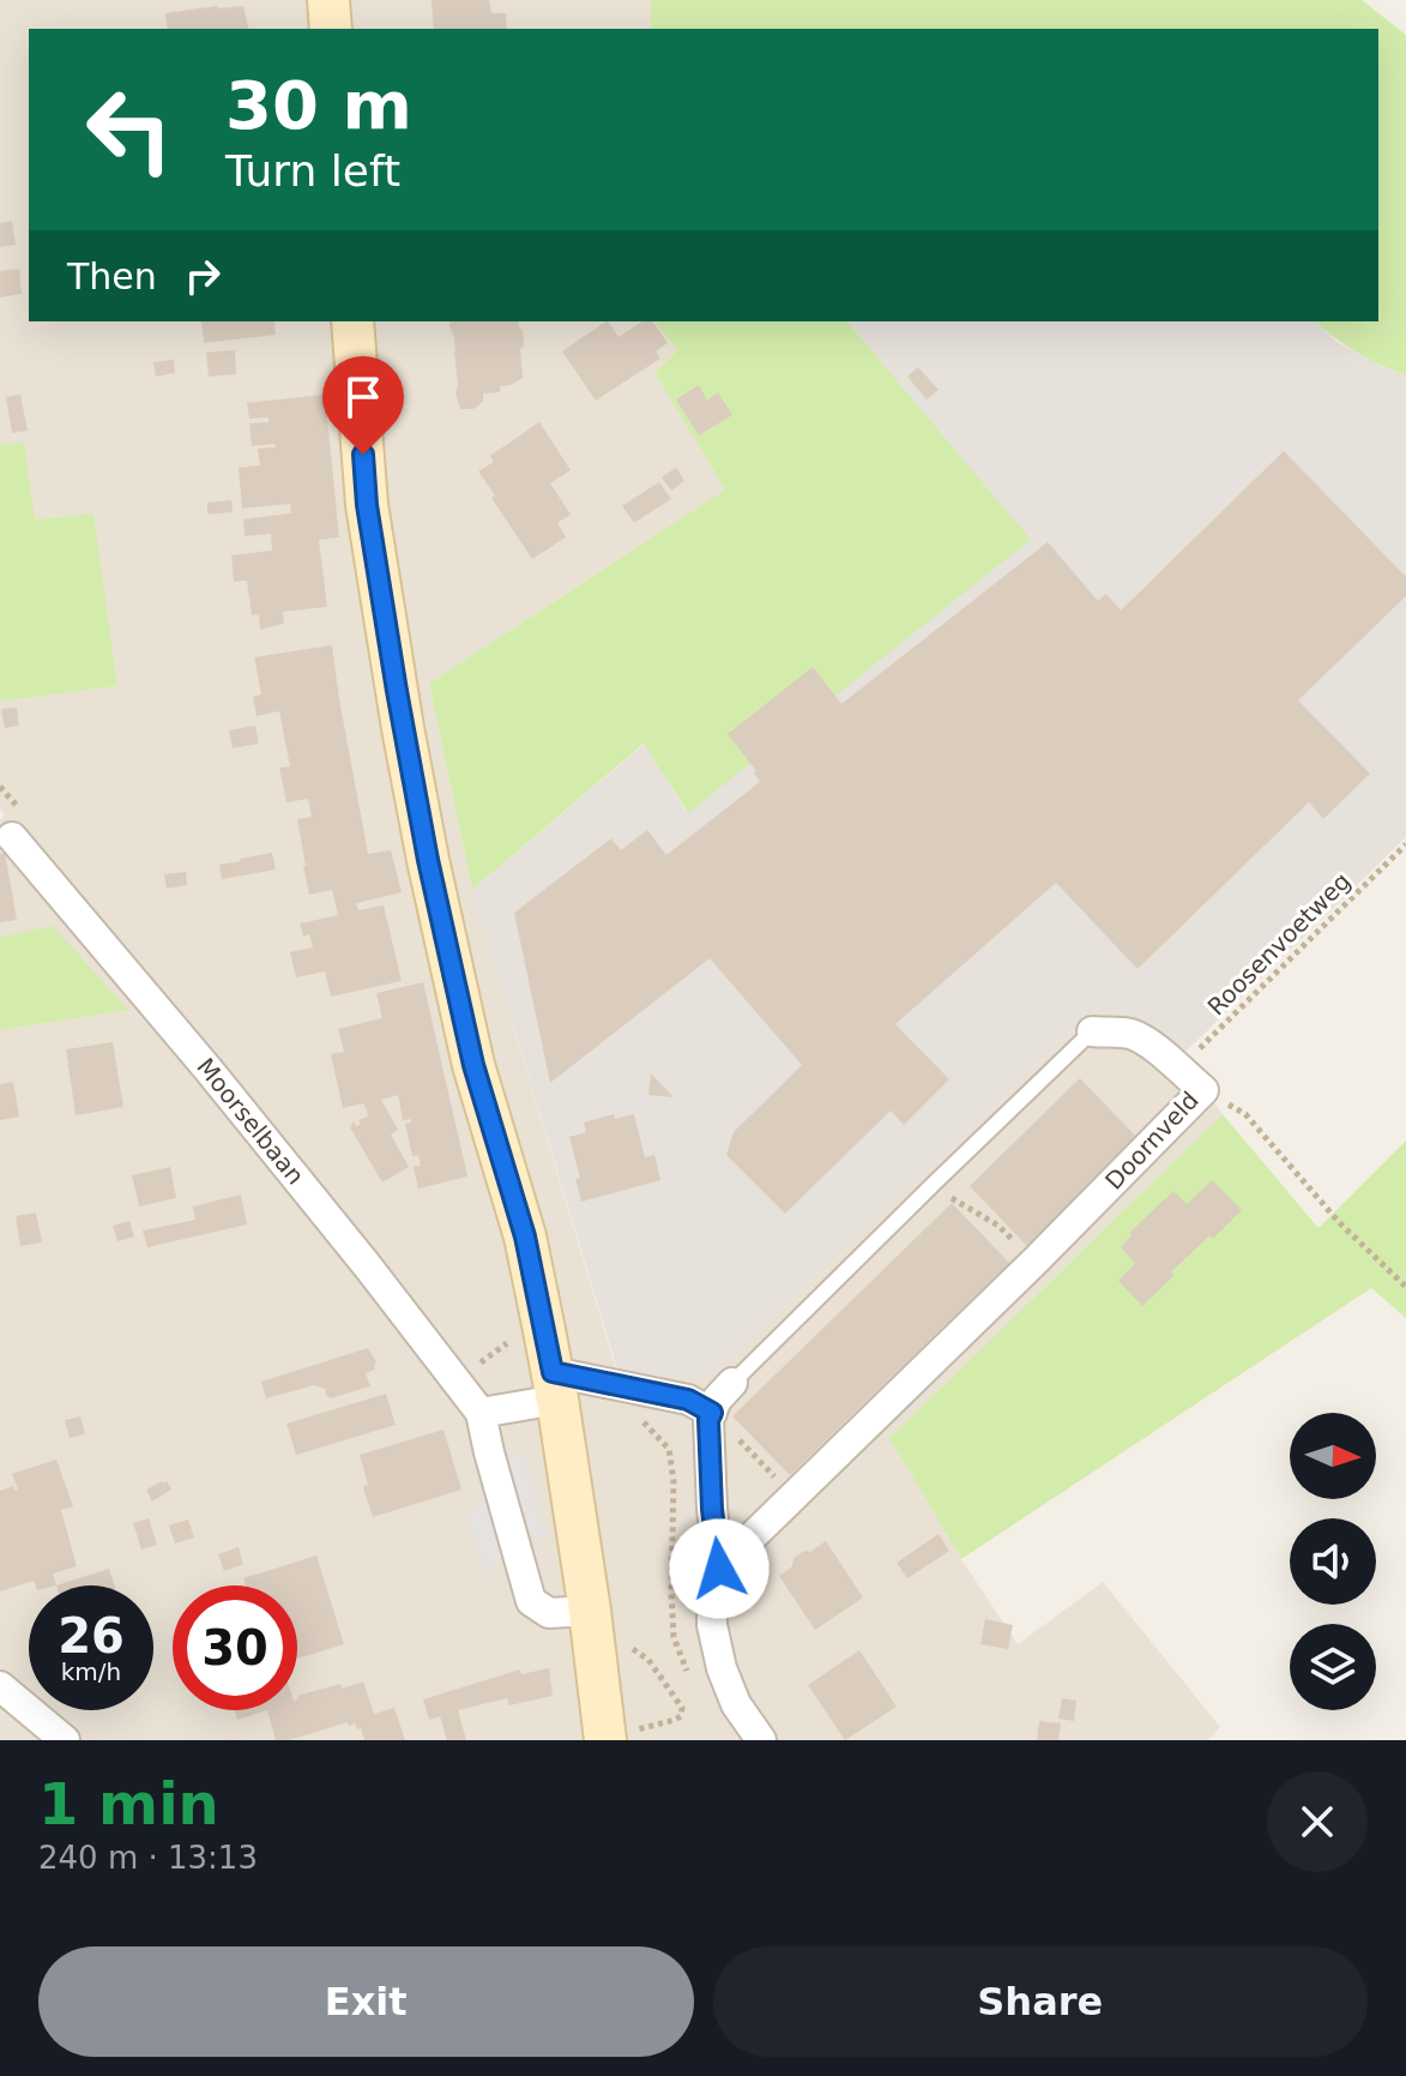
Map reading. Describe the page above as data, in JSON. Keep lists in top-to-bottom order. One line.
{"streets":{"street":["Moorselbaan","Doornveld"],"path":["Roosenvoetweg"]},"crossings":[["Roosenvoetweg","Doornveld"]],"north":"right","page":{"turn":["30 m","Turn left"],"then":"Then","speed":"26 km/h","limit":"30","heading":["1 min","240 m · 13:13"],"buttons":["Exit","Share"]}}
